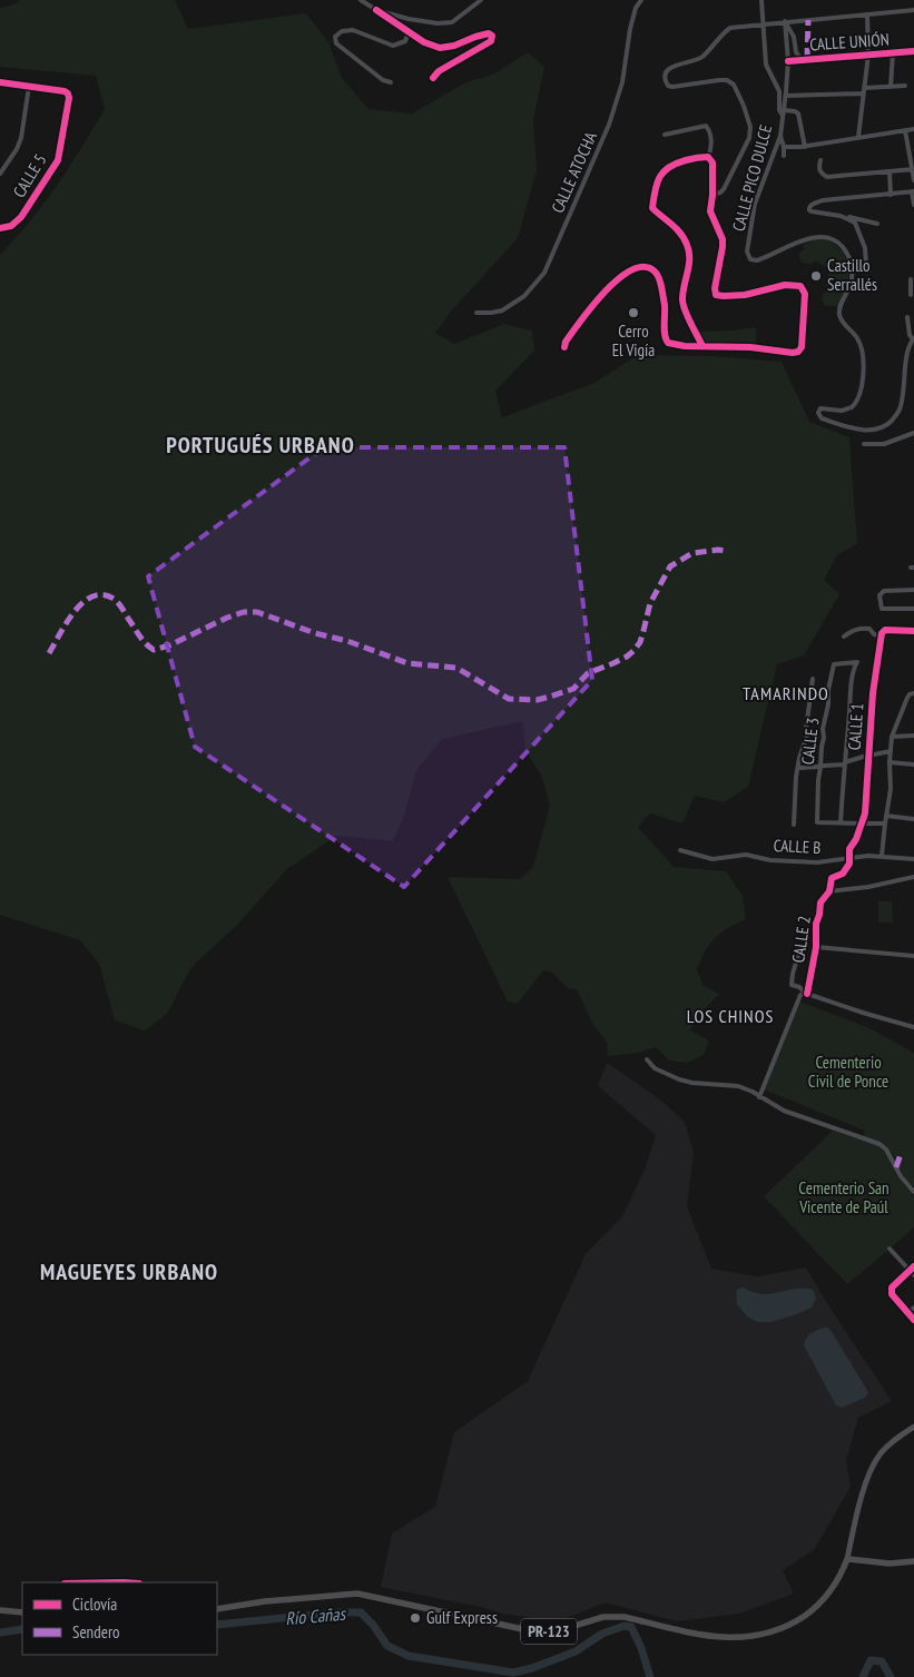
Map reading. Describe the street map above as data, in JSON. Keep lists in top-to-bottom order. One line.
{"streets":{"highway":["PR-123"],"street":["CALLE UNIÓN","CALLE ATOCHA","CALLE 5","CALLE PICO DULCE","CALLE 1","CALLE 3","CALLE B","CALLE 2"]},"crossings":[["CALLE UNIÓN","CALLE PICO DULCE"],["CALLE 1","CALLE B"],["CALLE 1","CALLE 2"],["CALLE B","CALLE 2"]],"districts":["PORTUGUÉS URBANO","TAMARINDO","LOS CHINOS","MAGUEYES URBANO"],"water":["Río Cañas"],"parks":["Cementerio Civil de Ponce","Cementerio San Vicente de Paúl"],"places":["Castillo Serrallés","Cerro El Vigía","Gulf Express"],"legend":["Ciclovía","Sendero"]}
